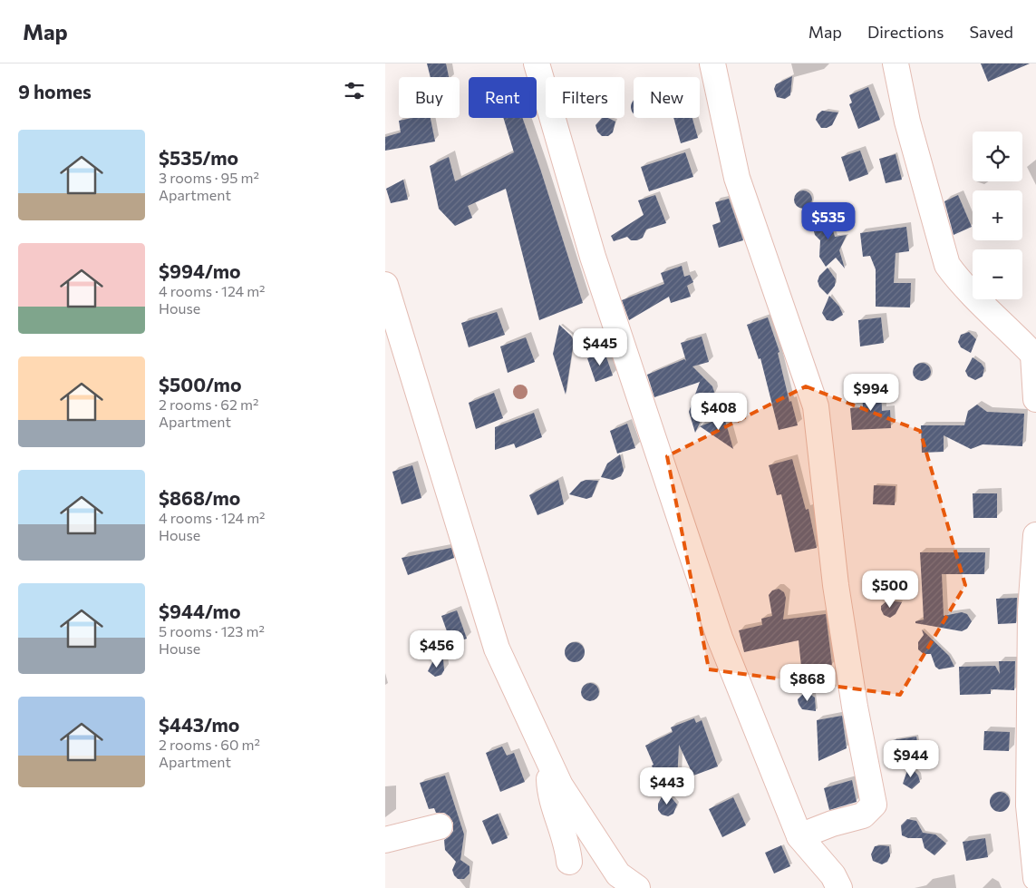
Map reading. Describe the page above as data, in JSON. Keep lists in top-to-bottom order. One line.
{"page":{"header":"Map","nav":["Map","Directions","Saved"],"heading":"9 homes","chip":["Buy","Rent","Filters","New"],"list":[{"name":"$535/mo","note":"3 rooms · 95 m² · Apartment"},{"name":"$994/mo","note":"4 rooms · 124 m² · House"},{"name":"$500/mo","note":"2 rooms · 62 m² · Apartment"},{"name":"$868/mo","note":"4 rooms · 124 m² · House"},{"name":"$944/mo","note":"5 rooms · 123 m² · House"},{"name":"$443/mo","note":"2 rooms · 60 m² · Apartment"}],"map_buttons":["+","−"],"price":["$535","$445","$994","$408","$500","$456","$868","$944","$443"]}}
